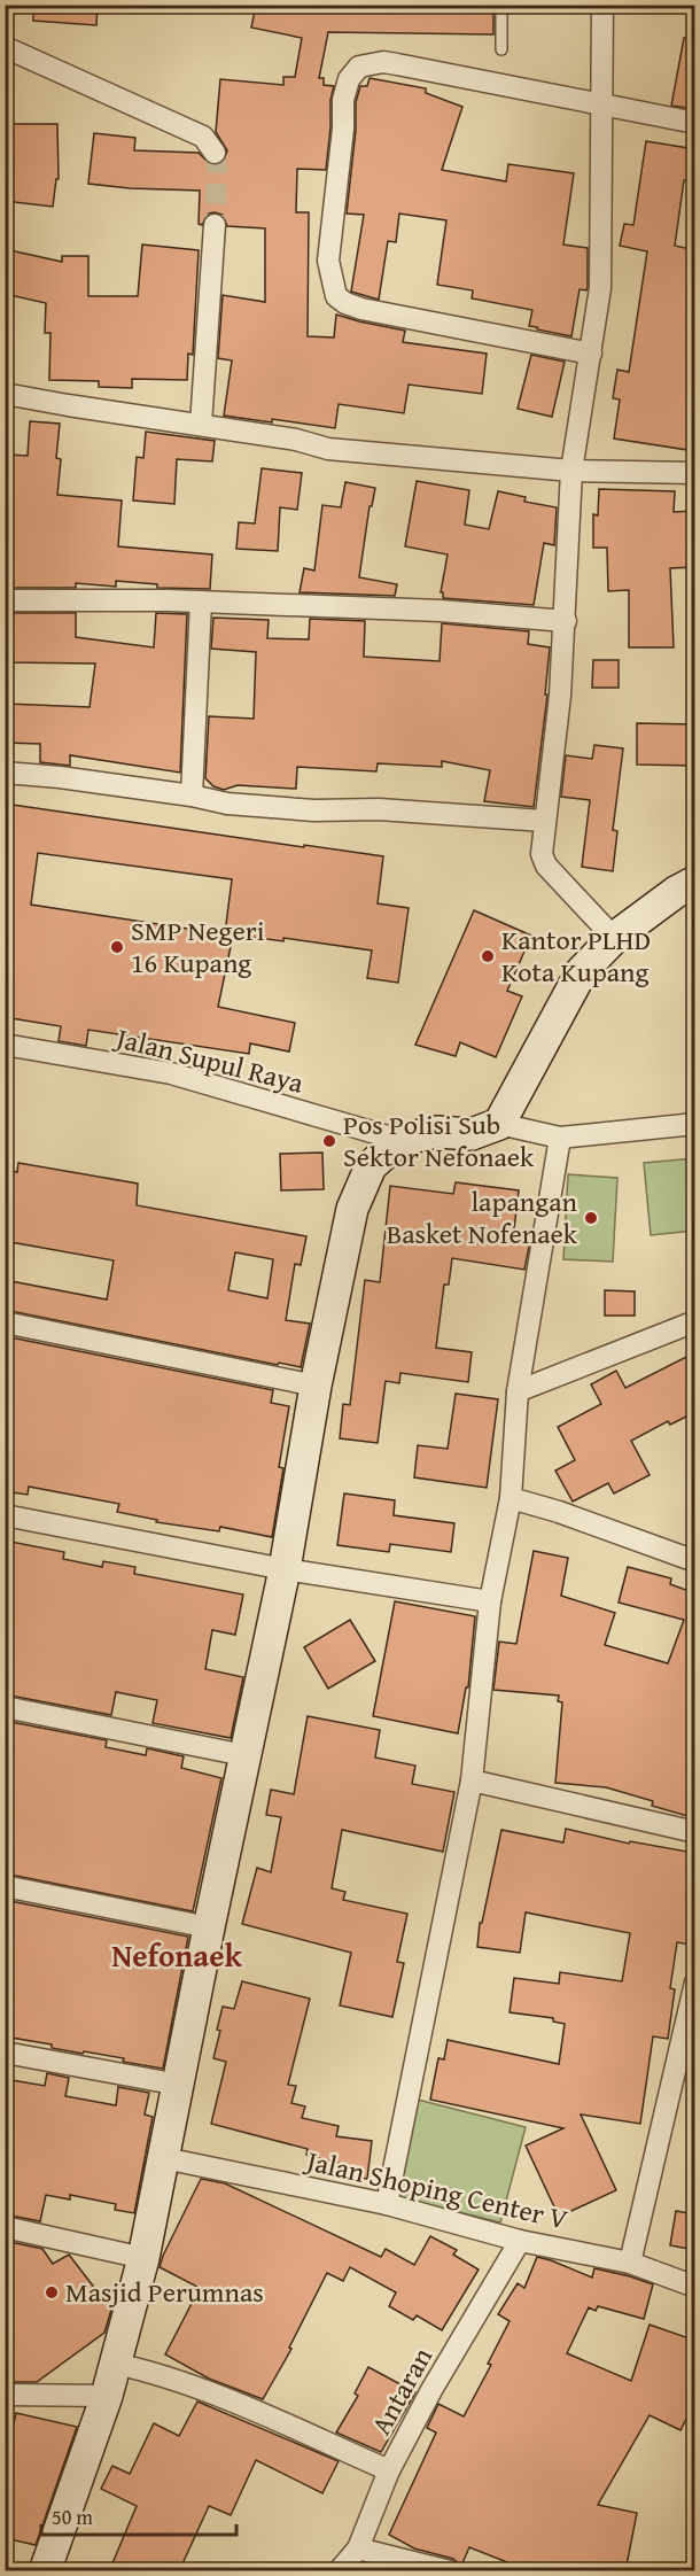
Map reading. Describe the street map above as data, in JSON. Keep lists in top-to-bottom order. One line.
{"streets":{"street":["Jalan Supul Raya","Jalan Shoping Center V","Antaran"]},"crossings":[["Jalan Shoping Center V","Antaran"]],"districts":["Nefonaek"],"places":["SMP Negeri 16 Kupang","Kantor PLHD Kota Kupang","Pos Polisi Sub Sektor Nefonaek","lapangan Basket Nofenaek","Masjid Perumnas"],"scale_bar":"50 m"}
